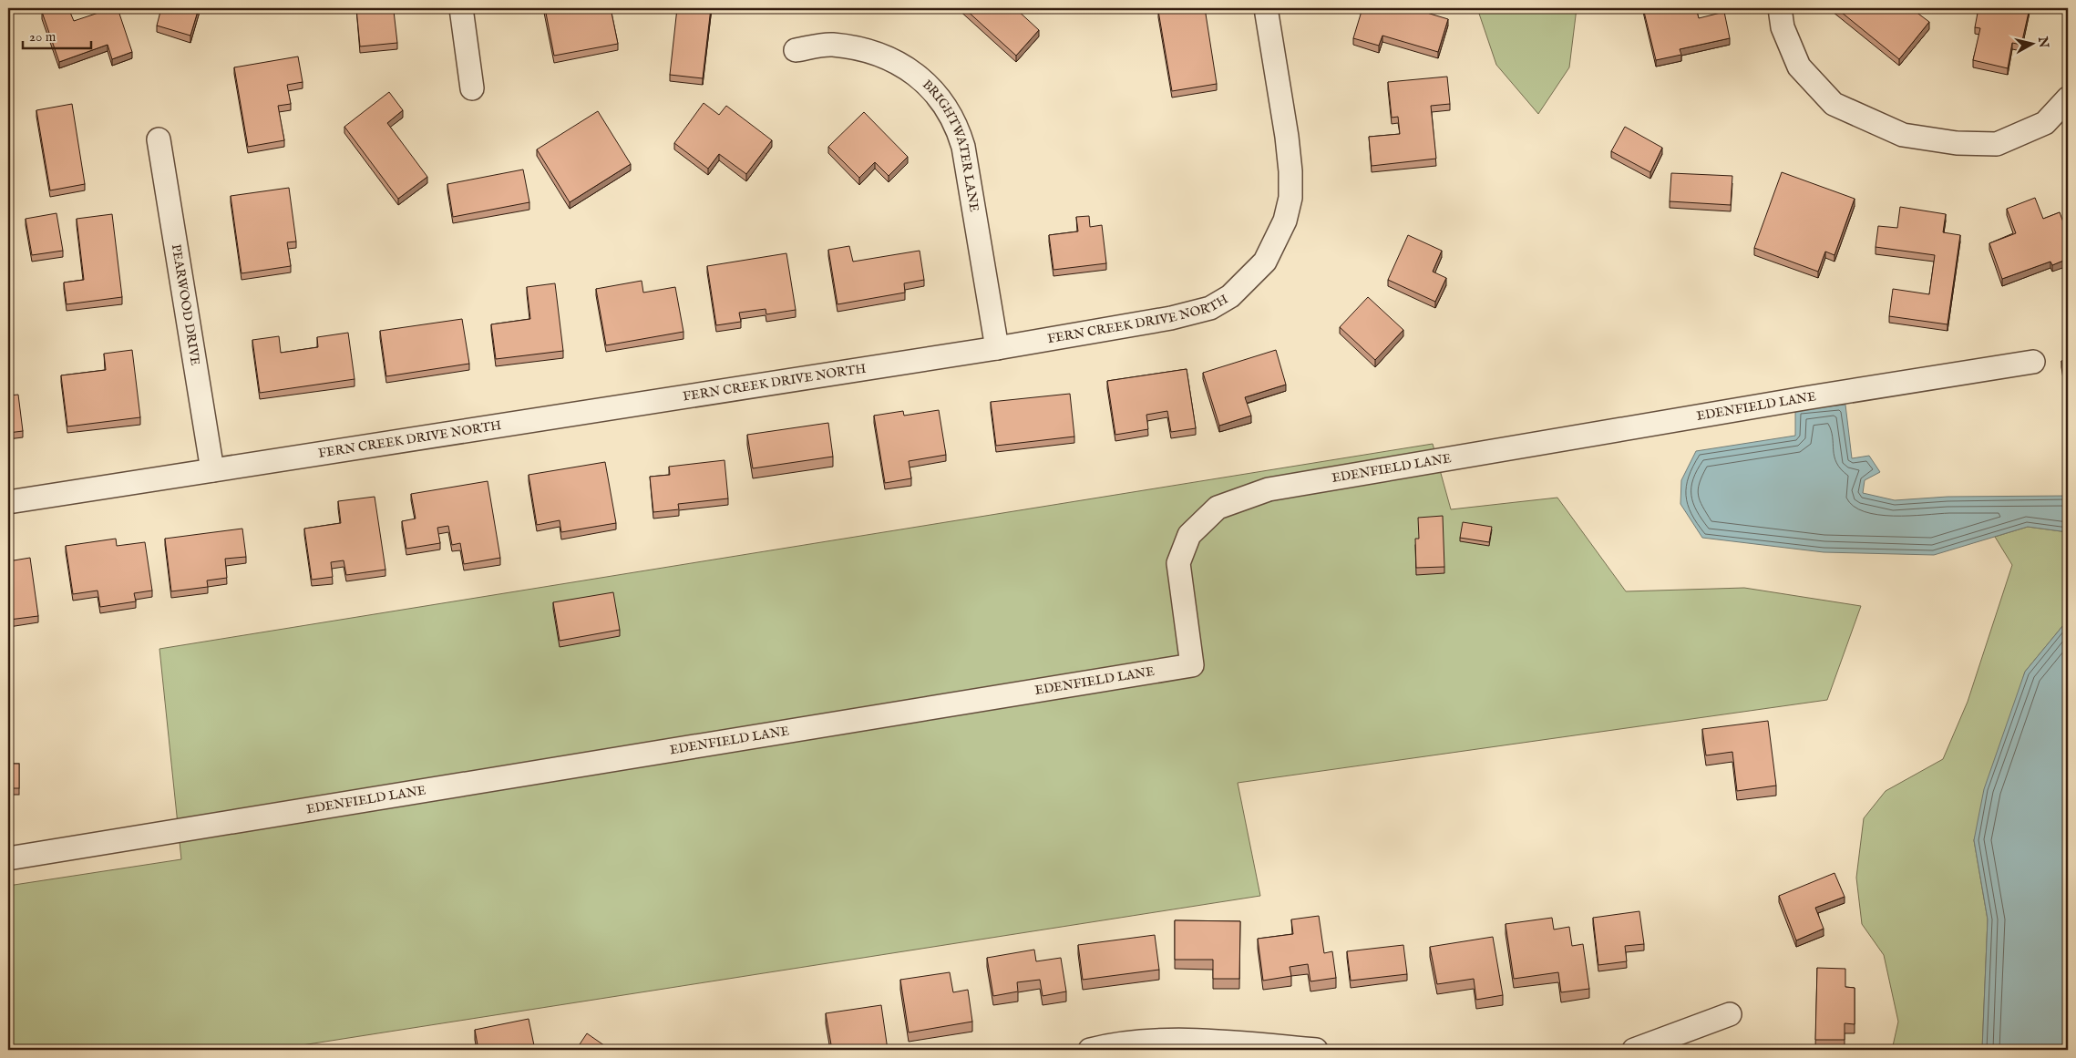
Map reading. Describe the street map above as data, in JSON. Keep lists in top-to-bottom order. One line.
{"streets":{"street":["BRIGHTWATER LANE","PEARWOOD DRIVE","FERN CREEK DRIVE NORTH","EDENFIELD LANE"]},"crossings":[["BRIGHTWATER LANE","FERN CREEK DRIVE NORTH"],["PEARWOOD DRIVE","FERN CREEK DRIVE NORTH"]],"scale_bar":"20 m","north":"right"}
